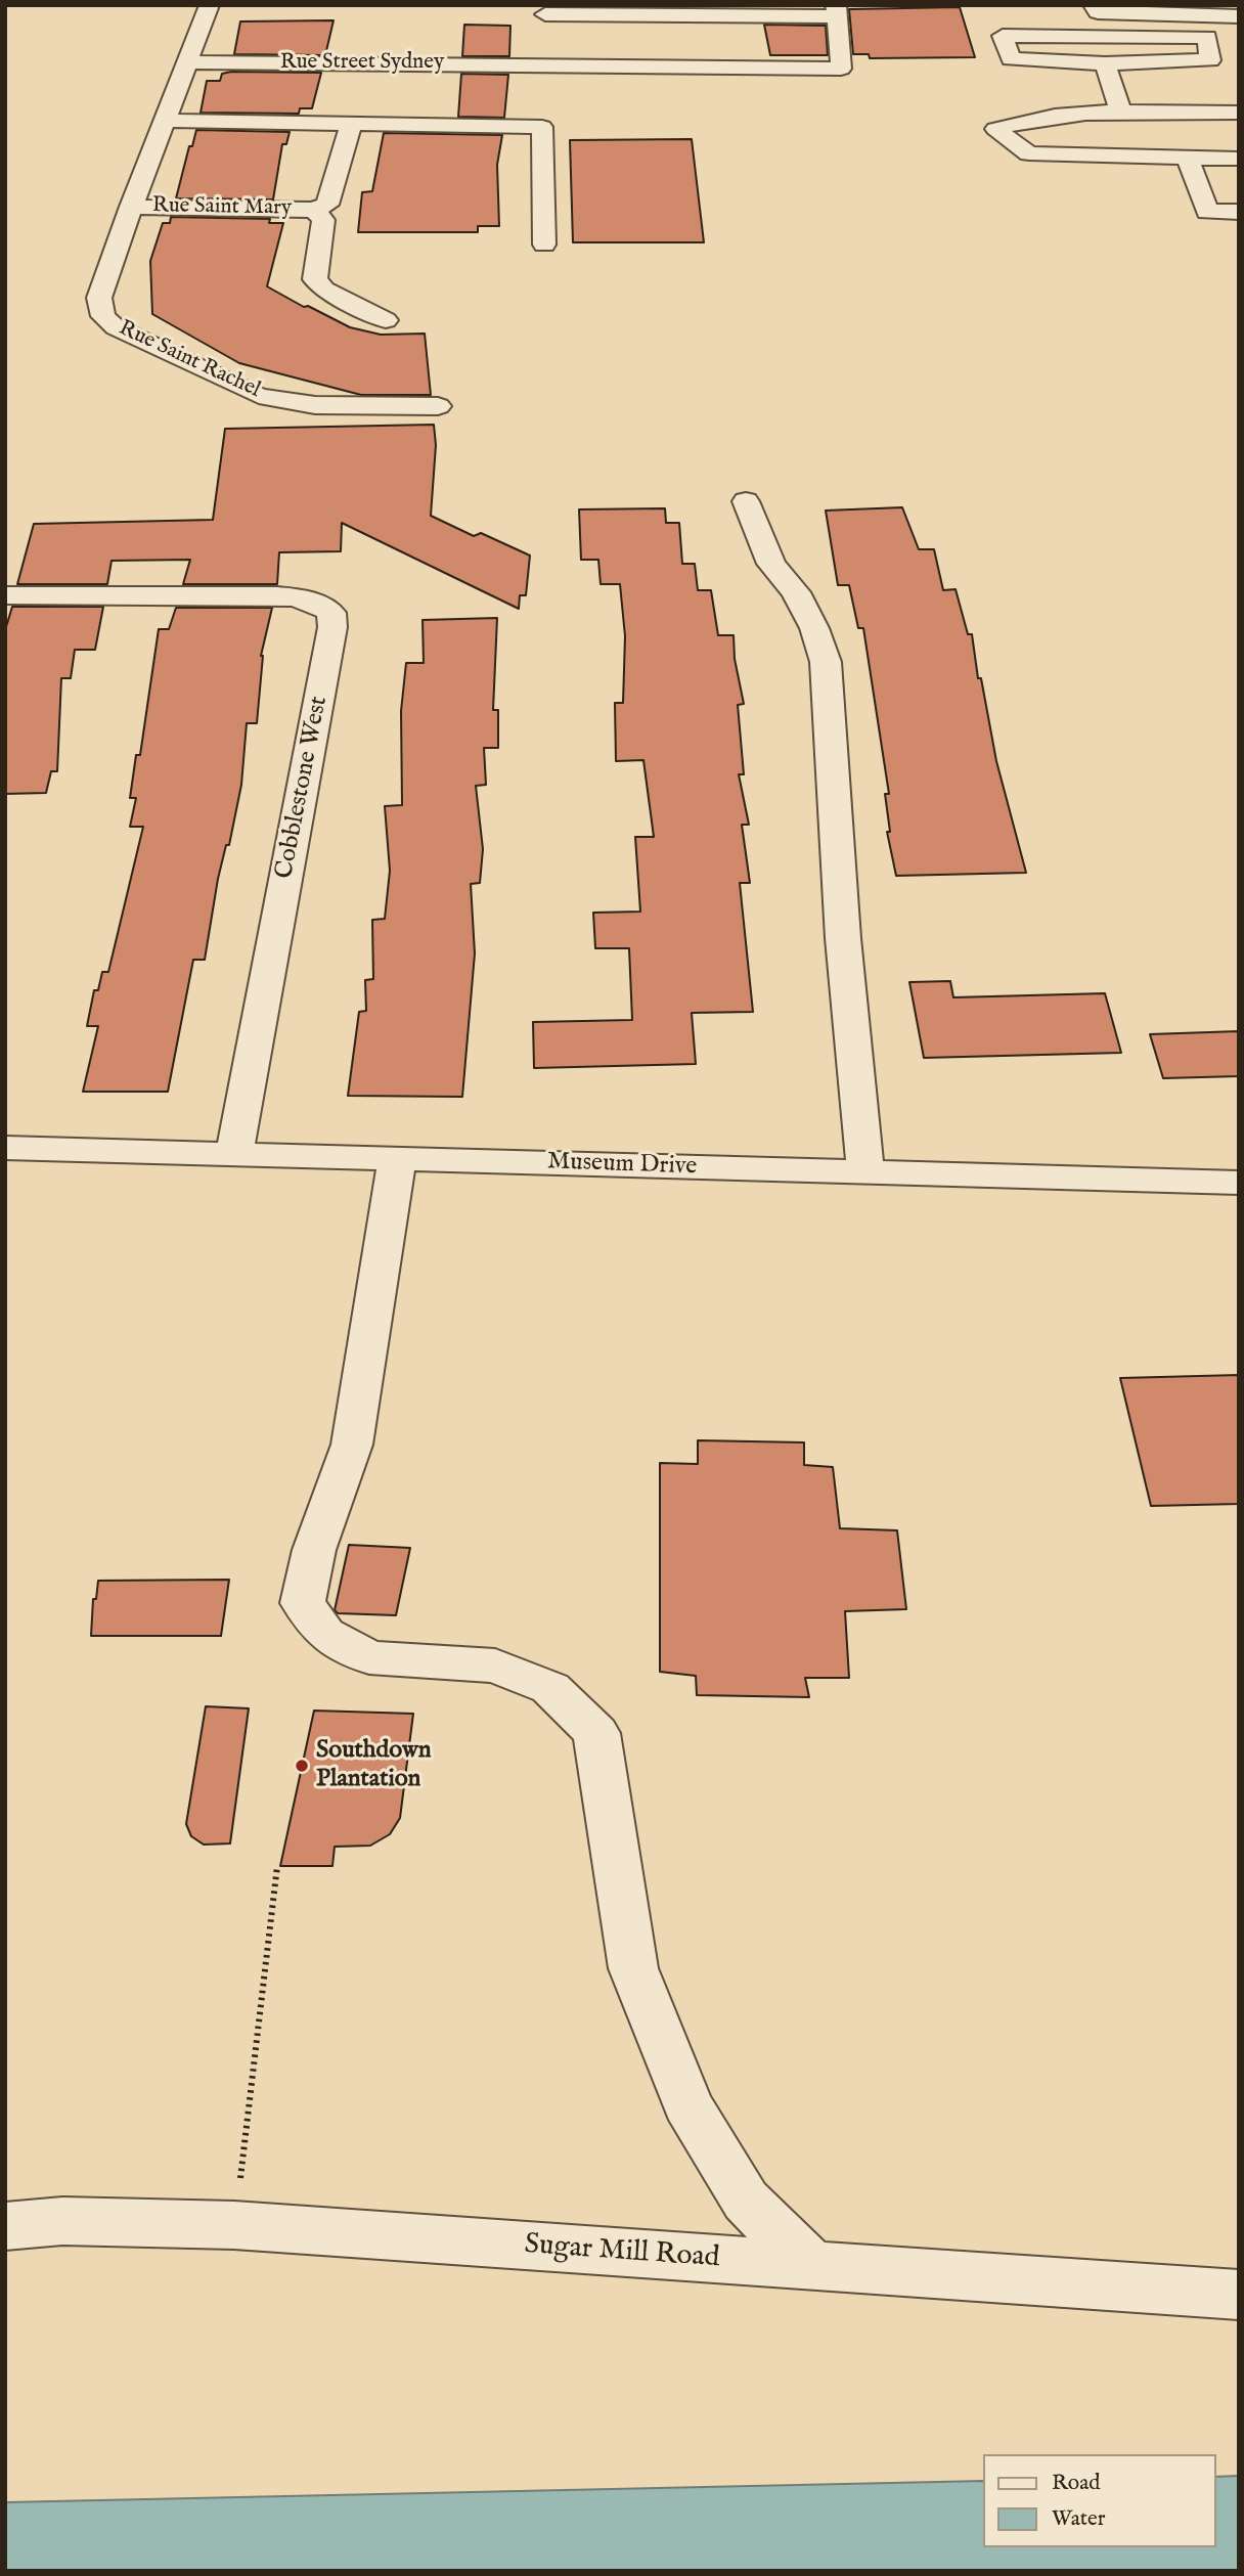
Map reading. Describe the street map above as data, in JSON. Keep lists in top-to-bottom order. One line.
{"streets":{"street":["Rue Street Sydney","Rue Saint Mary","Rue Saint Rachel","Cobblestone West","Museum Drive","Sugar Mill Road"]},"crossings":[["Rue Street Sydney","Rue Saint Rachel"],["Rue Saint Mary","Rue Saint Rachel"],["Cobblestone West","Museum Drive"]],"places":["Southdown Plantation"],"legend":["Road","Water"]}
